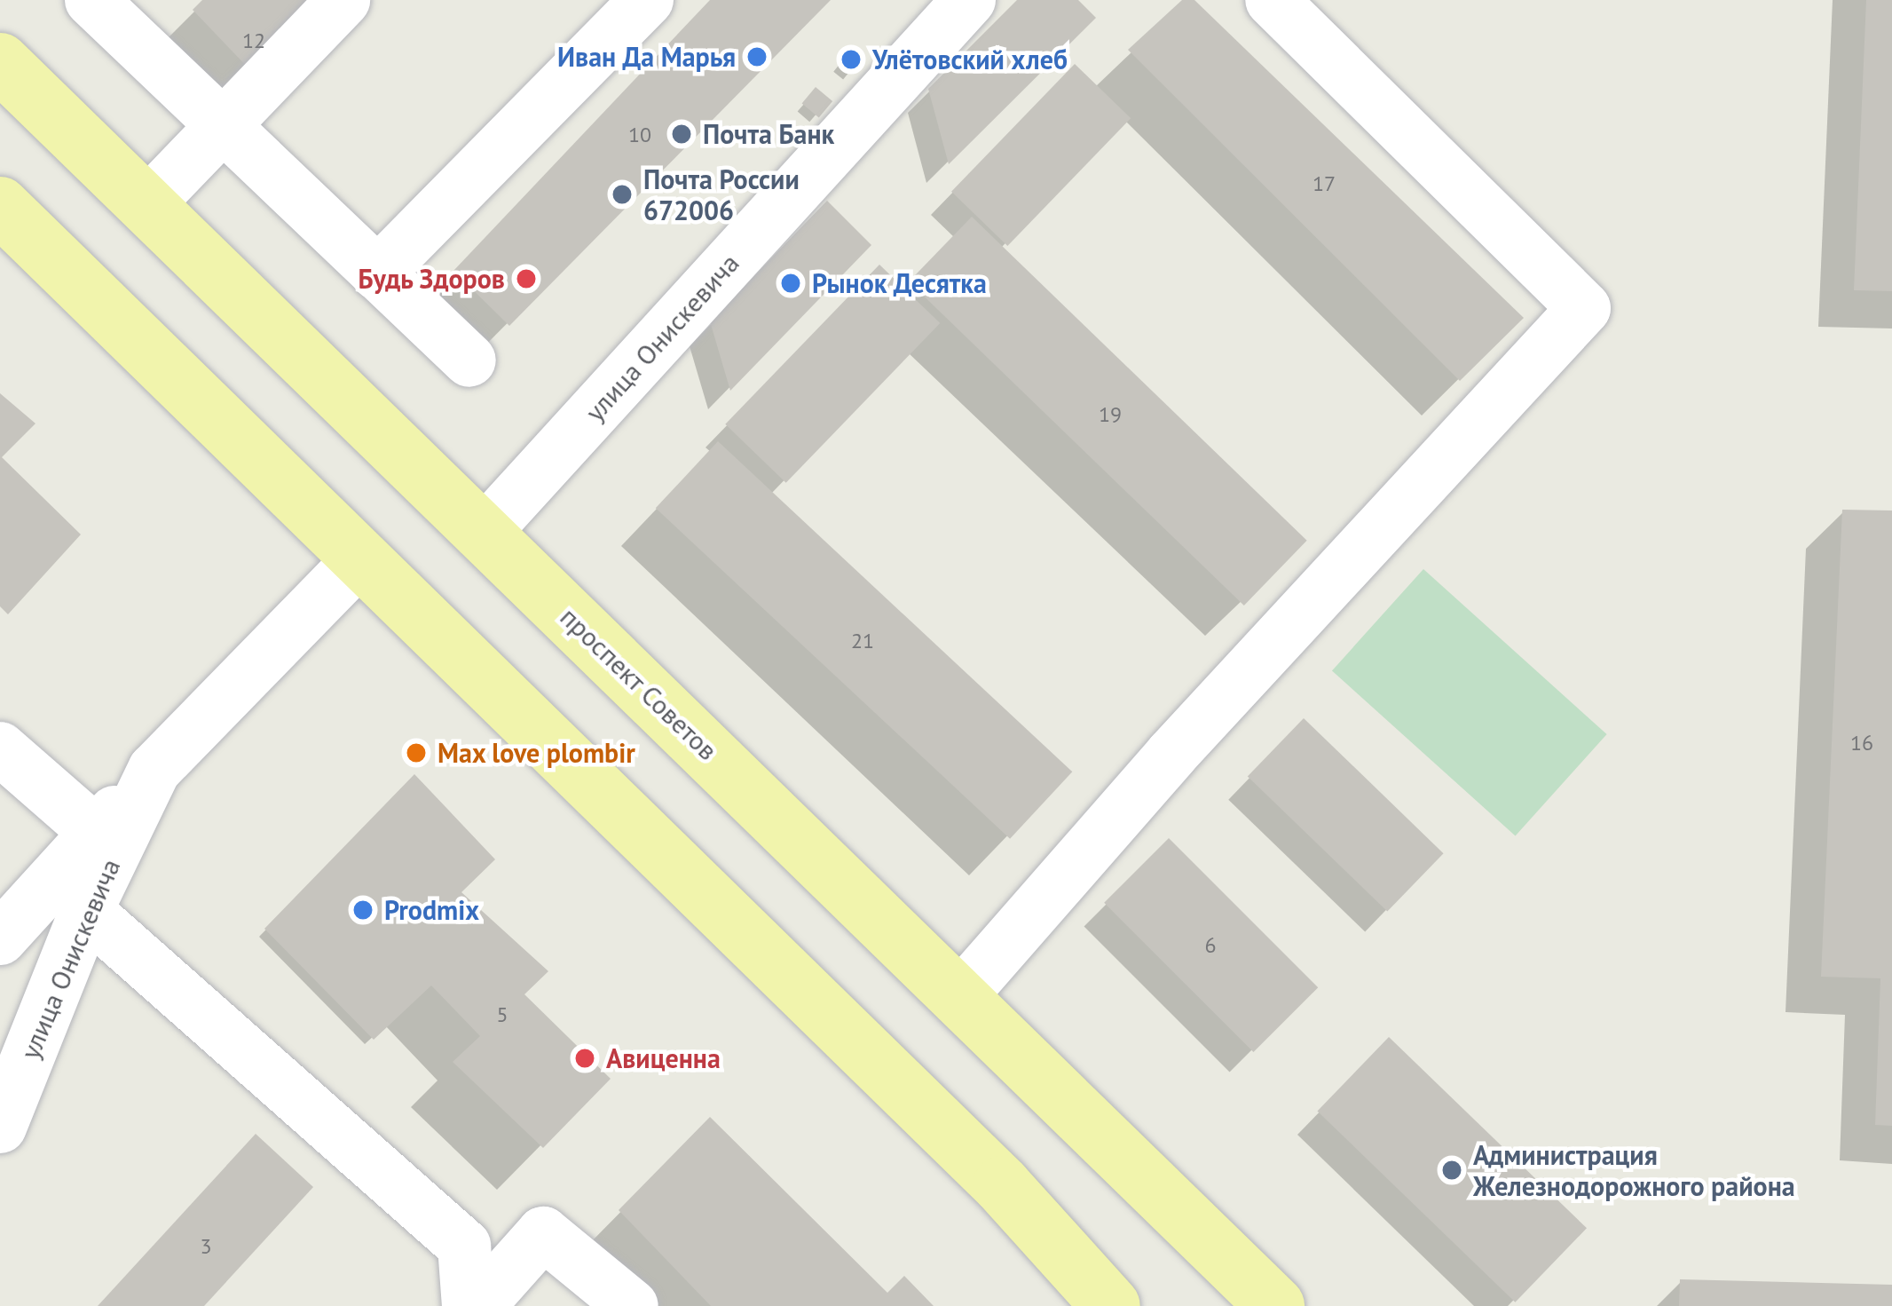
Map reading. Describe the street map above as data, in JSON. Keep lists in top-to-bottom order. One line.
{"streets":{"main road":["проспект Советов"],"street":["улица Онискевича"]},"crossings":[["улица Онискевича","проспект Советов"]],"places":["Иван Да Марья","Улётовский хлеб","Почта Банк","Почта России 672006","Будь Здоров","Рынок Десятка","Max love plombir","Prodmix","Авиценна","Администрация Железнодорожного района"],"house_numbers":["12","10","17","19","21","16","6","5","3"]}
